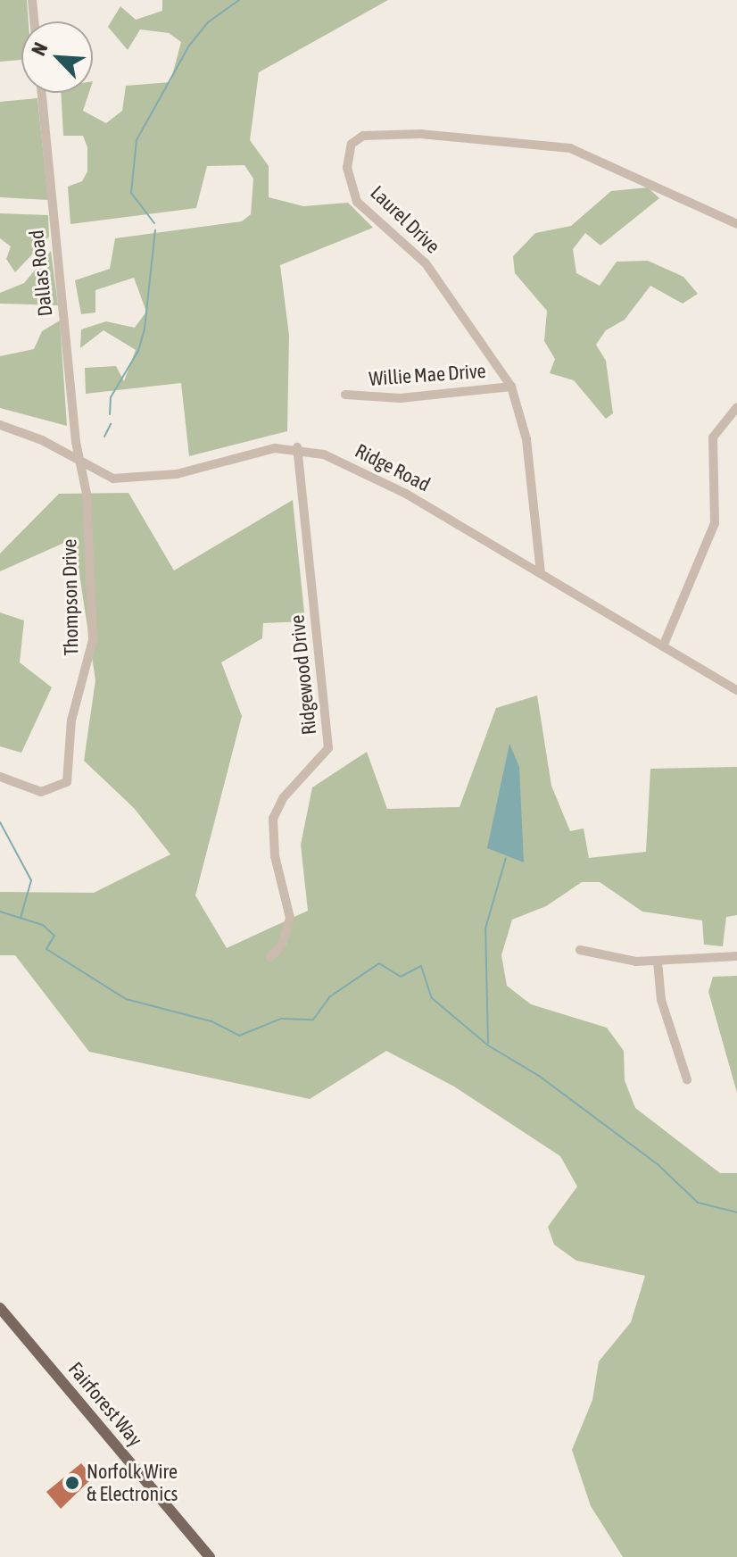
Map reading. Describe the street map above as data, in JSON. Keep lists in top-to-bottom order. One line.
{"streets":{"main road":["Fairforest Way"],"street":["Laurel Drive","Dallas Road","Willie Mae Drive","Ridge Road","Thompson Drive","Ridgewood Drive"]},"crossings":[["Laurel Drive","Willie Mae Drive"],["Laurel Drive","Ridge Road"],["Dallas Road","Thompson Drive"],["Ridge Road","Ridgewood Drive"]],"places":["Norfolk Wire & Electronics"],"north":"top left"}
